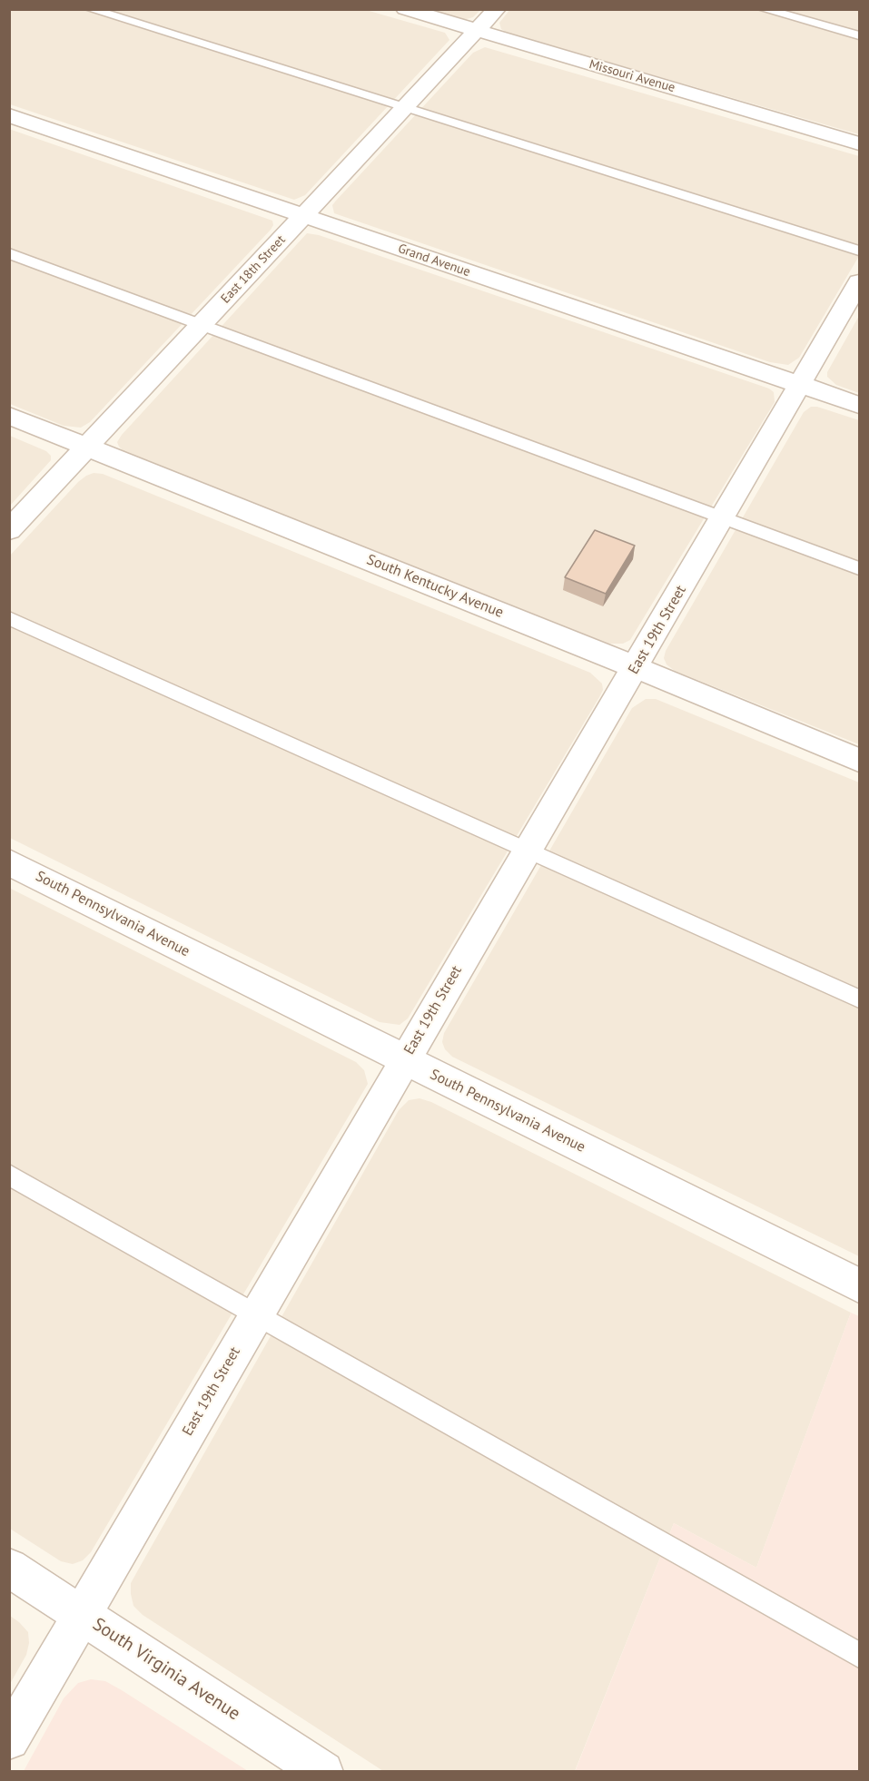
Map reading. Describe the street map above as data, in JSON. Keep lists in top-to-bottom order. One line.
{"streets":{"street":["Missouri Avenue","Grand Avenue","East 18th Street","South Kentucky Avenue","East 19th Street","South Pennsylvania Avenue","South Virginia Avenue"]},"crossings":[["Missouri Avenue","East 18th Street"],["Grand Avenue","East 18th Street"],["Grand Avenue","East 19th Street"],["East 18th Street","South Kentucky Avenue"],["South Kentucky Avenue","East 19th Street"],["East 19th Street","South Pennsylvania Avenue"],["East 19th Street","South Virginia Avenue"]]}
